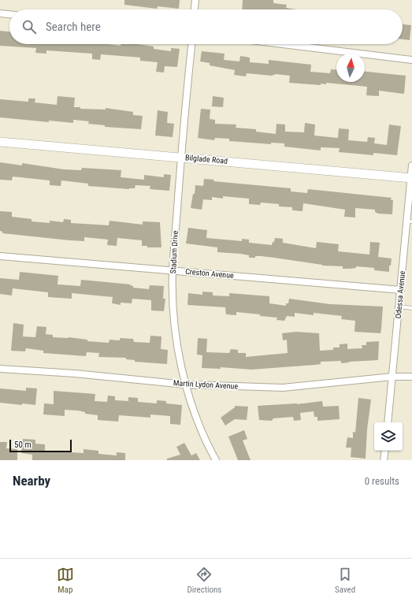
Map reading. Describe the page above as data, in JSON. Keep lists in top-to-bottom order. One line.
{"streets":{"street":["Bilglade Road","Stadium Drive","Creston Avenue","Odessa Avenue","Martin Lydon Avenue"]},"crossings":[["Bilglade Road","Stadium Drive"],["Bilglade Road","Odessa Avenue"],["Stadium Drive","Creston Avenue"],["Stadium Drive","Martin Lydon Avenue"],["Creston Avenue","Odessa Avenue"],["Odessa Avenue","Martin Lydon Avenue"]],"scale_bar":"50 m","north":"top","page":{"search":"Search here","scale":"50 m","heading":["Nearby","0 results"],"nav":["Map","Directions","Saved"]}}
